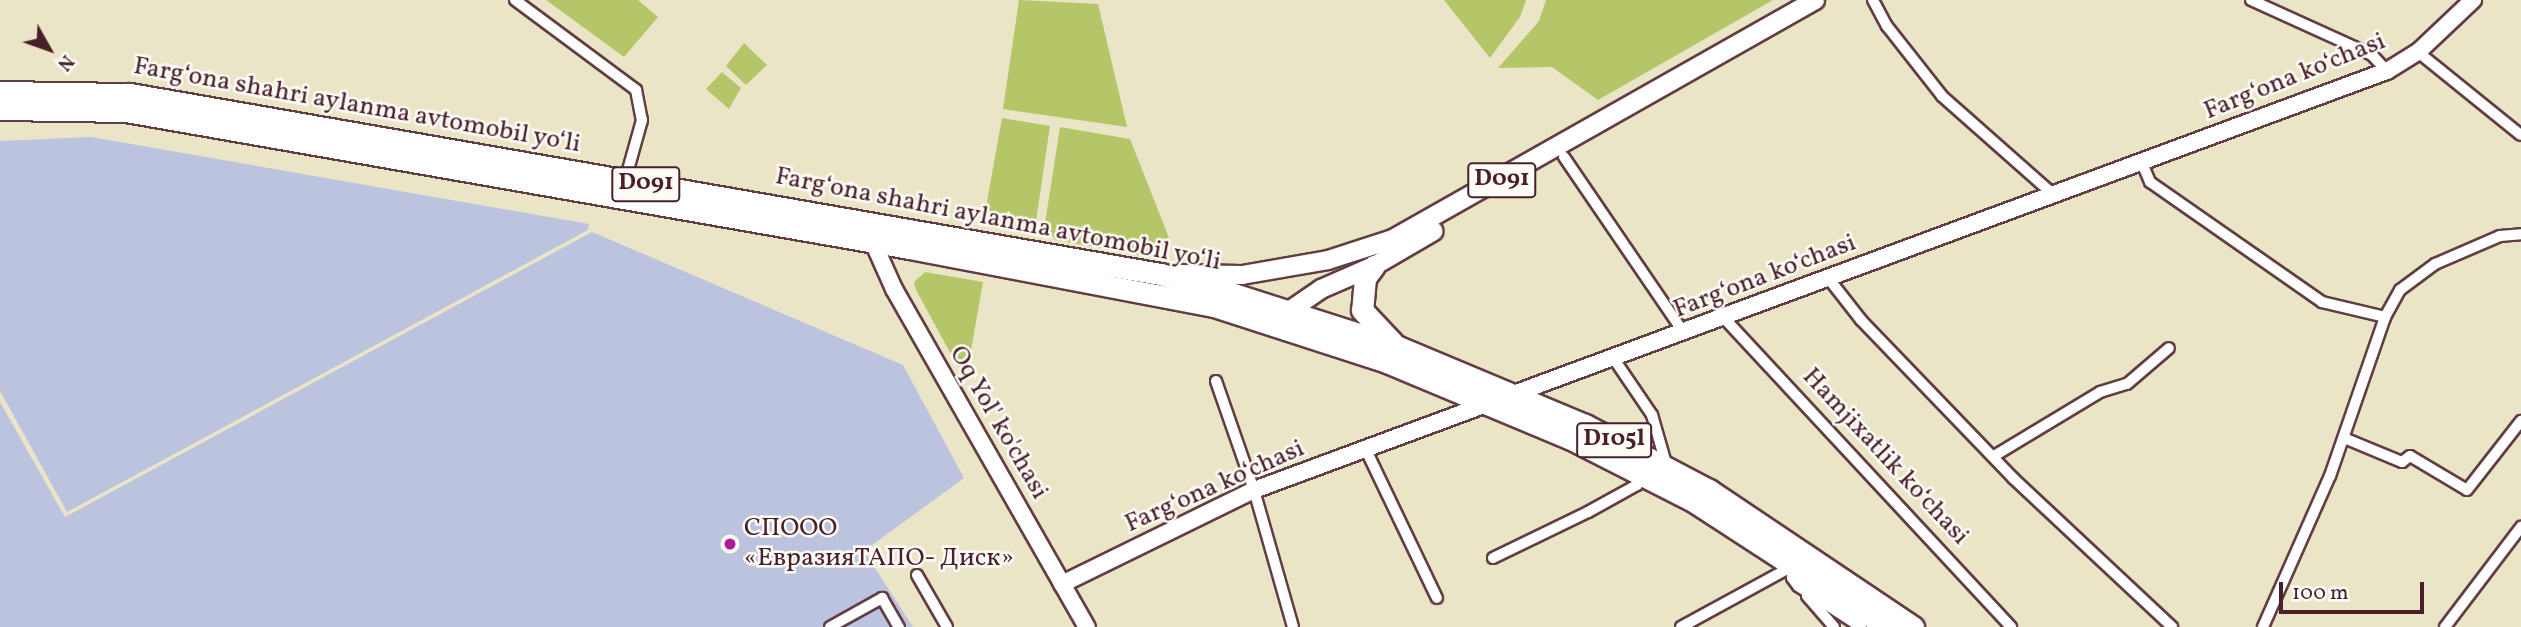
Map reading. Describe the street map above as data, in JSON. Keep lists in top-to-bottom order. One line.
{"streets":{"highway":["Fargʻona shahri aylanma avtomobil yoʻli","D091","D105l"],"street":["Fargʻona koʻchasi","Oq Yol' ko'chasi","Hamjixatlik koʻchasi"]},"crossings":[["Fargʻona koʻchasi","Fargʻona shahri aylanma avtomobil yoʻli"],["Fargʻona koʻchasi","Oq Yol' ko'chasi"],["Fargʻona koʻchasi","Hamjixatlik koʻchasi"],["Fargʻona shahri aylanma avtomobil yoʻli","D091"],["Fargʻona shahri aylanma avtomobil yoʻli","Oq Yol' ko'chasi"]],"places":["СПООО «ЕвразияТАПО- Диск»"],"scale_bar":"100 m","north":"bottom right"}
